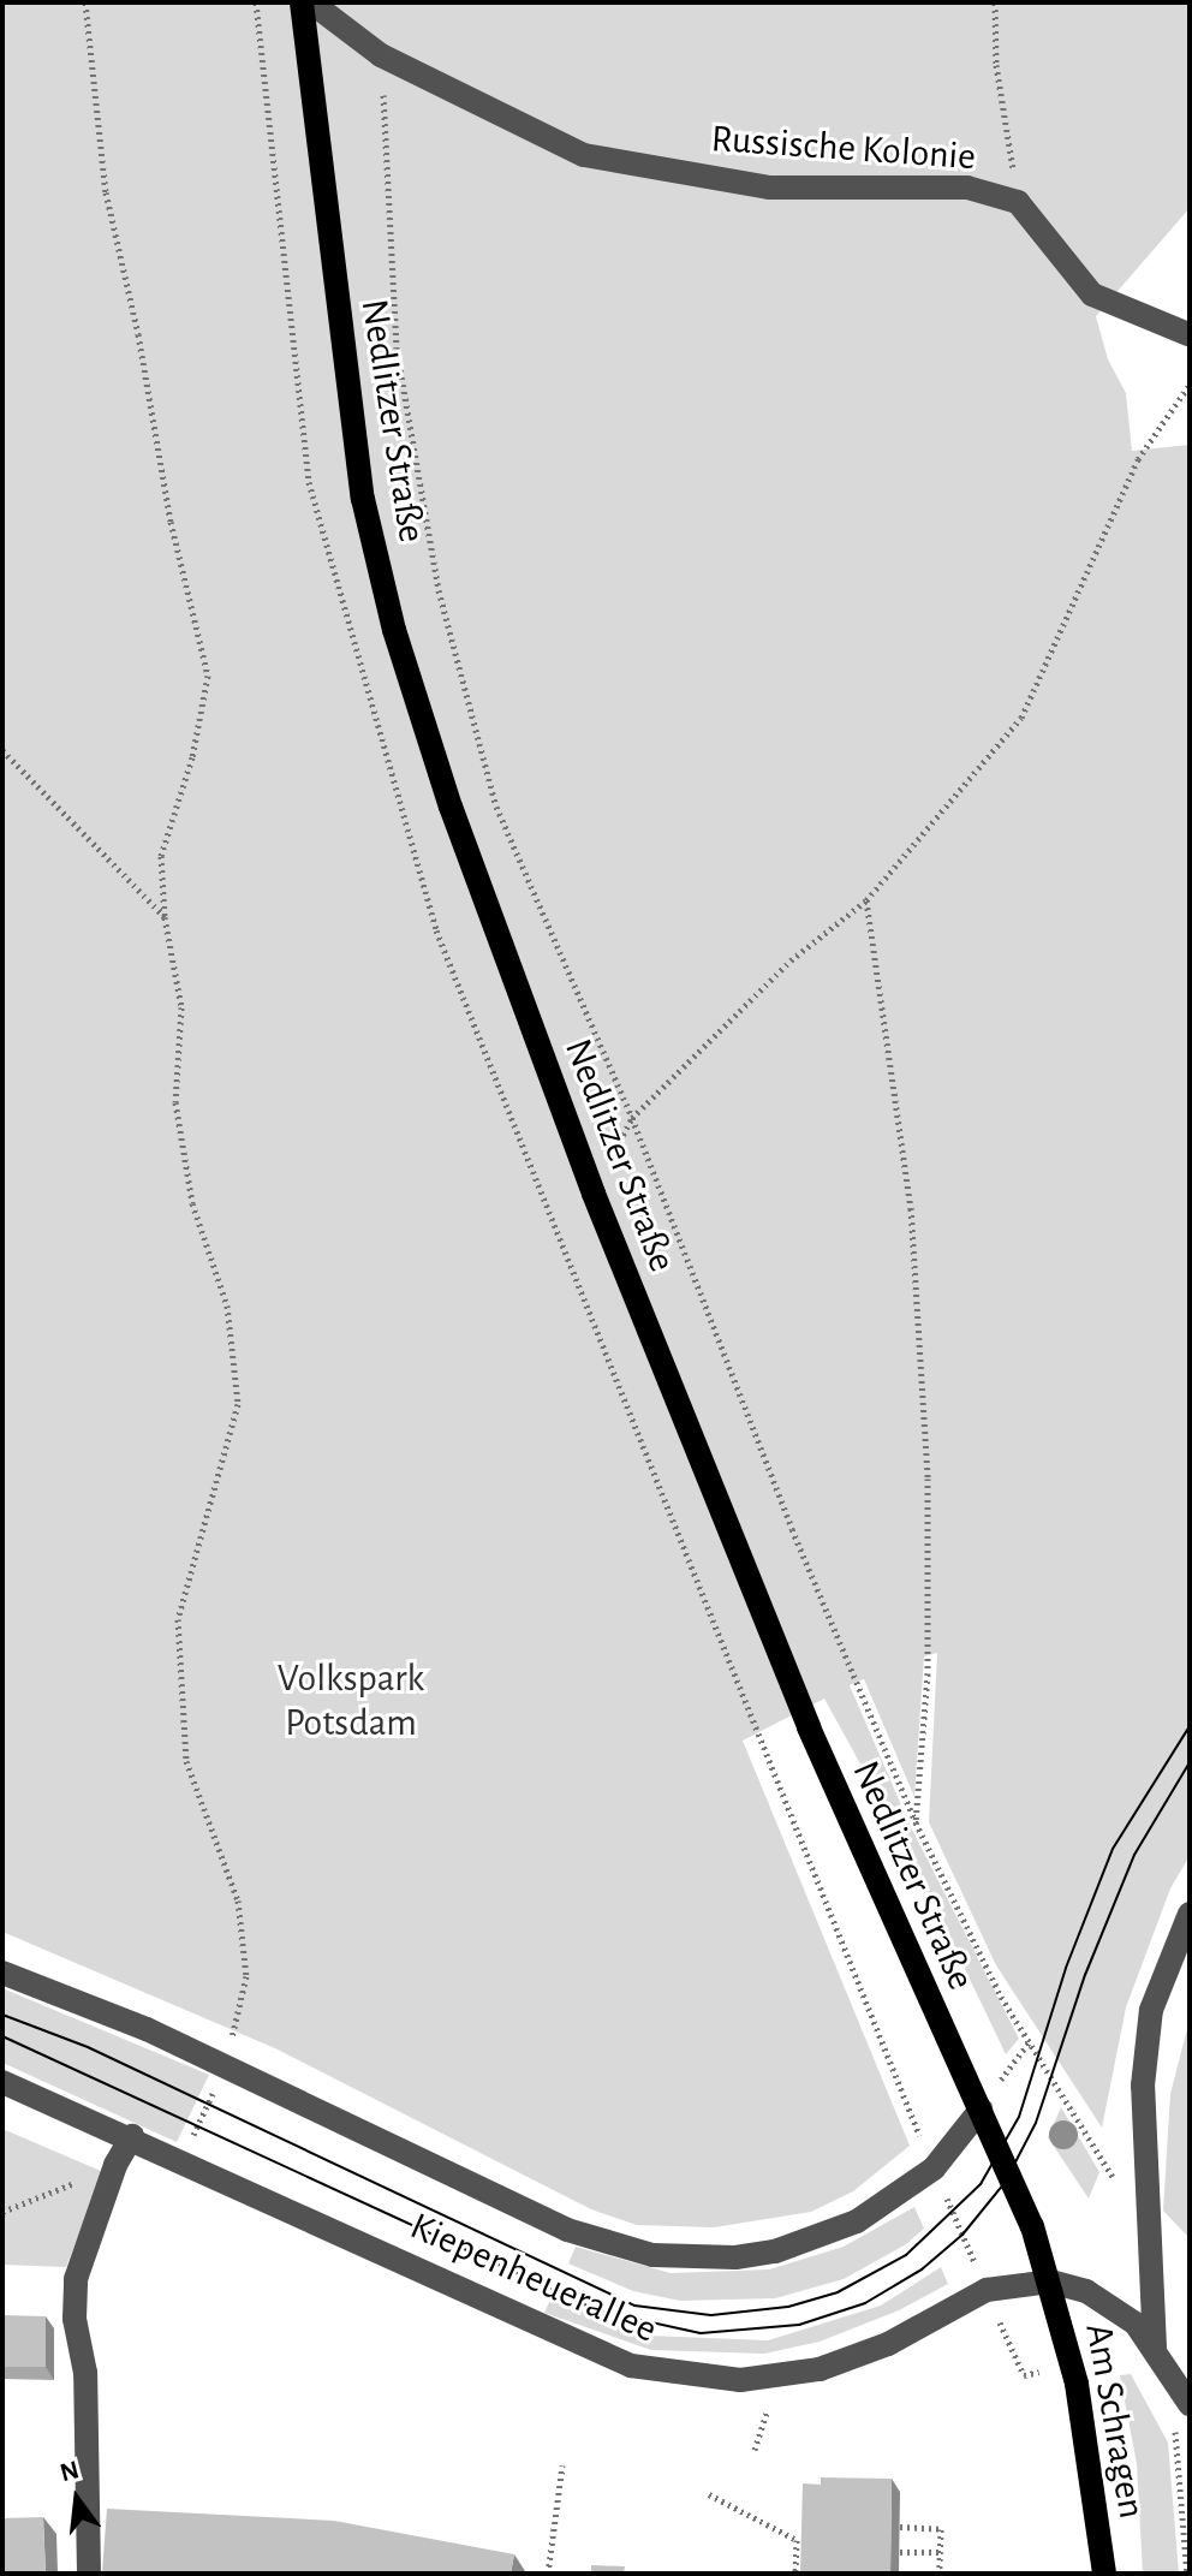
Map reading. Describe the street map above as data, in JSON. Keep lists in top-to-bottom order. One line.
{"streets":{"main road":["Nedlitzer Straße","Am Schragen"],"street":["Russische Kolonie","Kiepenheuerallee"]},"crossings":[["Nedlitzer Straße","Kiepenheuerallee"],["Nedlitzer Straße","Am Schragen"],["Kiepenheuerallee","Am Schragen"]],"parks":["Volkspark Potsdam"],"north":"top"}
